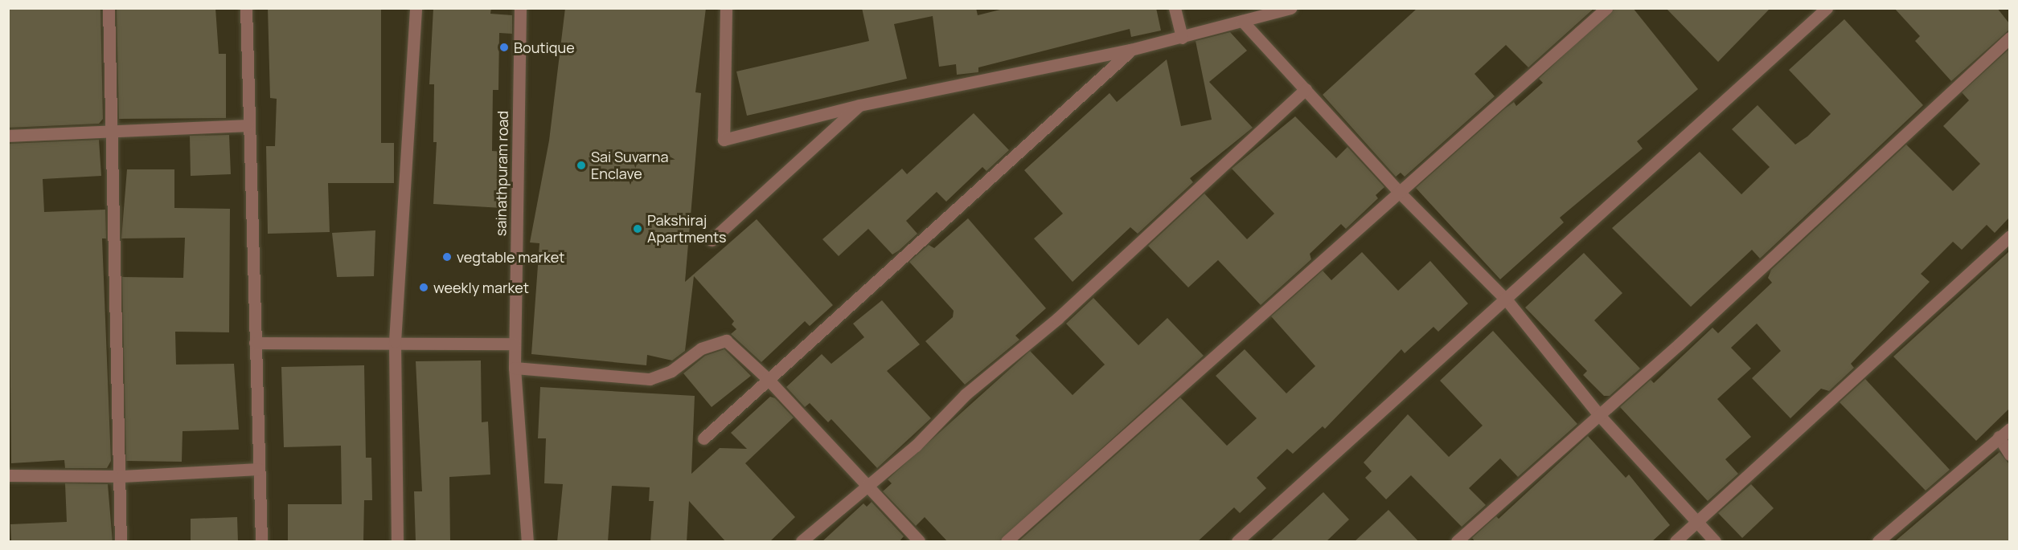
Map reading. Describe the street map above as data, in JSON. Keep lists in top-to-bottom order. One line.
{"streets":{"street":["sainathpuram road"]},"places":["Boutique","Sai Suvarna Enclave","Pakshiraj Apartments","vegtable market","weekly market"]}
